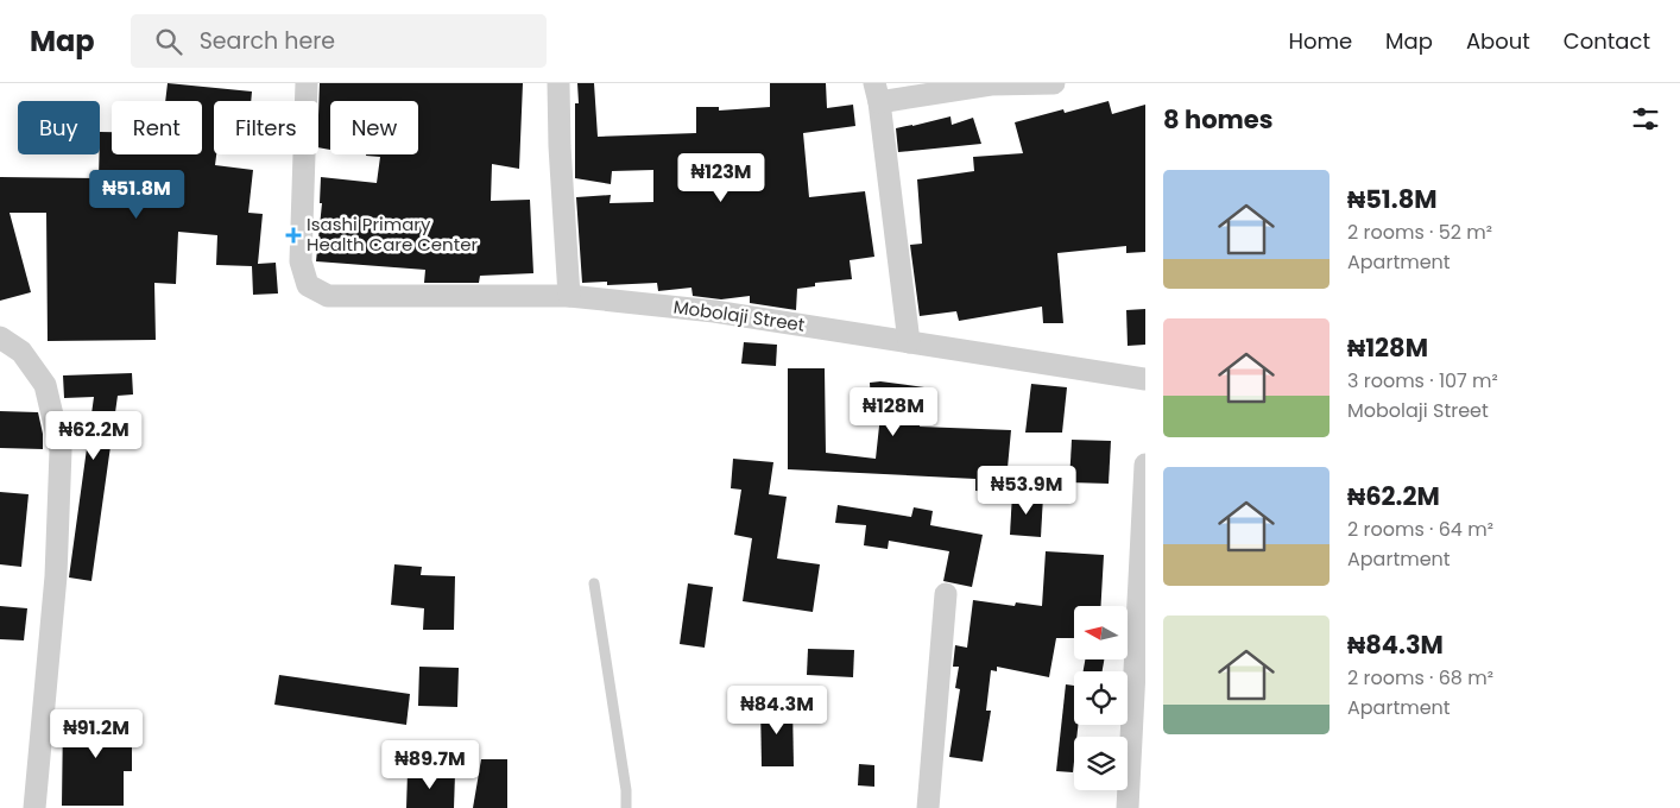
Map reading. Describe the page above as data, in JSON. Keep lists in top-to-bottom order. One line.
{"streets":{"street":["Mobolaji Street"]},"places":{"health":["Isashi Primary Health Care Center"]},"north":"left","page":{"header":"Map","search":"Search here","nav":["Home","Map","About","Contact"],"heading":"8 homes","chip":["Buy","Rent","Filters","New"],"price":["₦123M","₦51.8M","₦128M","₦62.2M","₦53.9M","₦84.3M","₦91.2M","₦89.7M"],"list":[{"name":"₦51.8M","note":"2 rooms · 52 m² · Apartment"},{"name":"₦128M","note":"3 rooms · 107 m² · Mobolaji Street"},{"name":"₦62.2M","note":"2 rooms · 64 m² · Apartment"},{"name":"₦84.3M","note":"2 rooms · 68 m² · Apartment"}]}}
